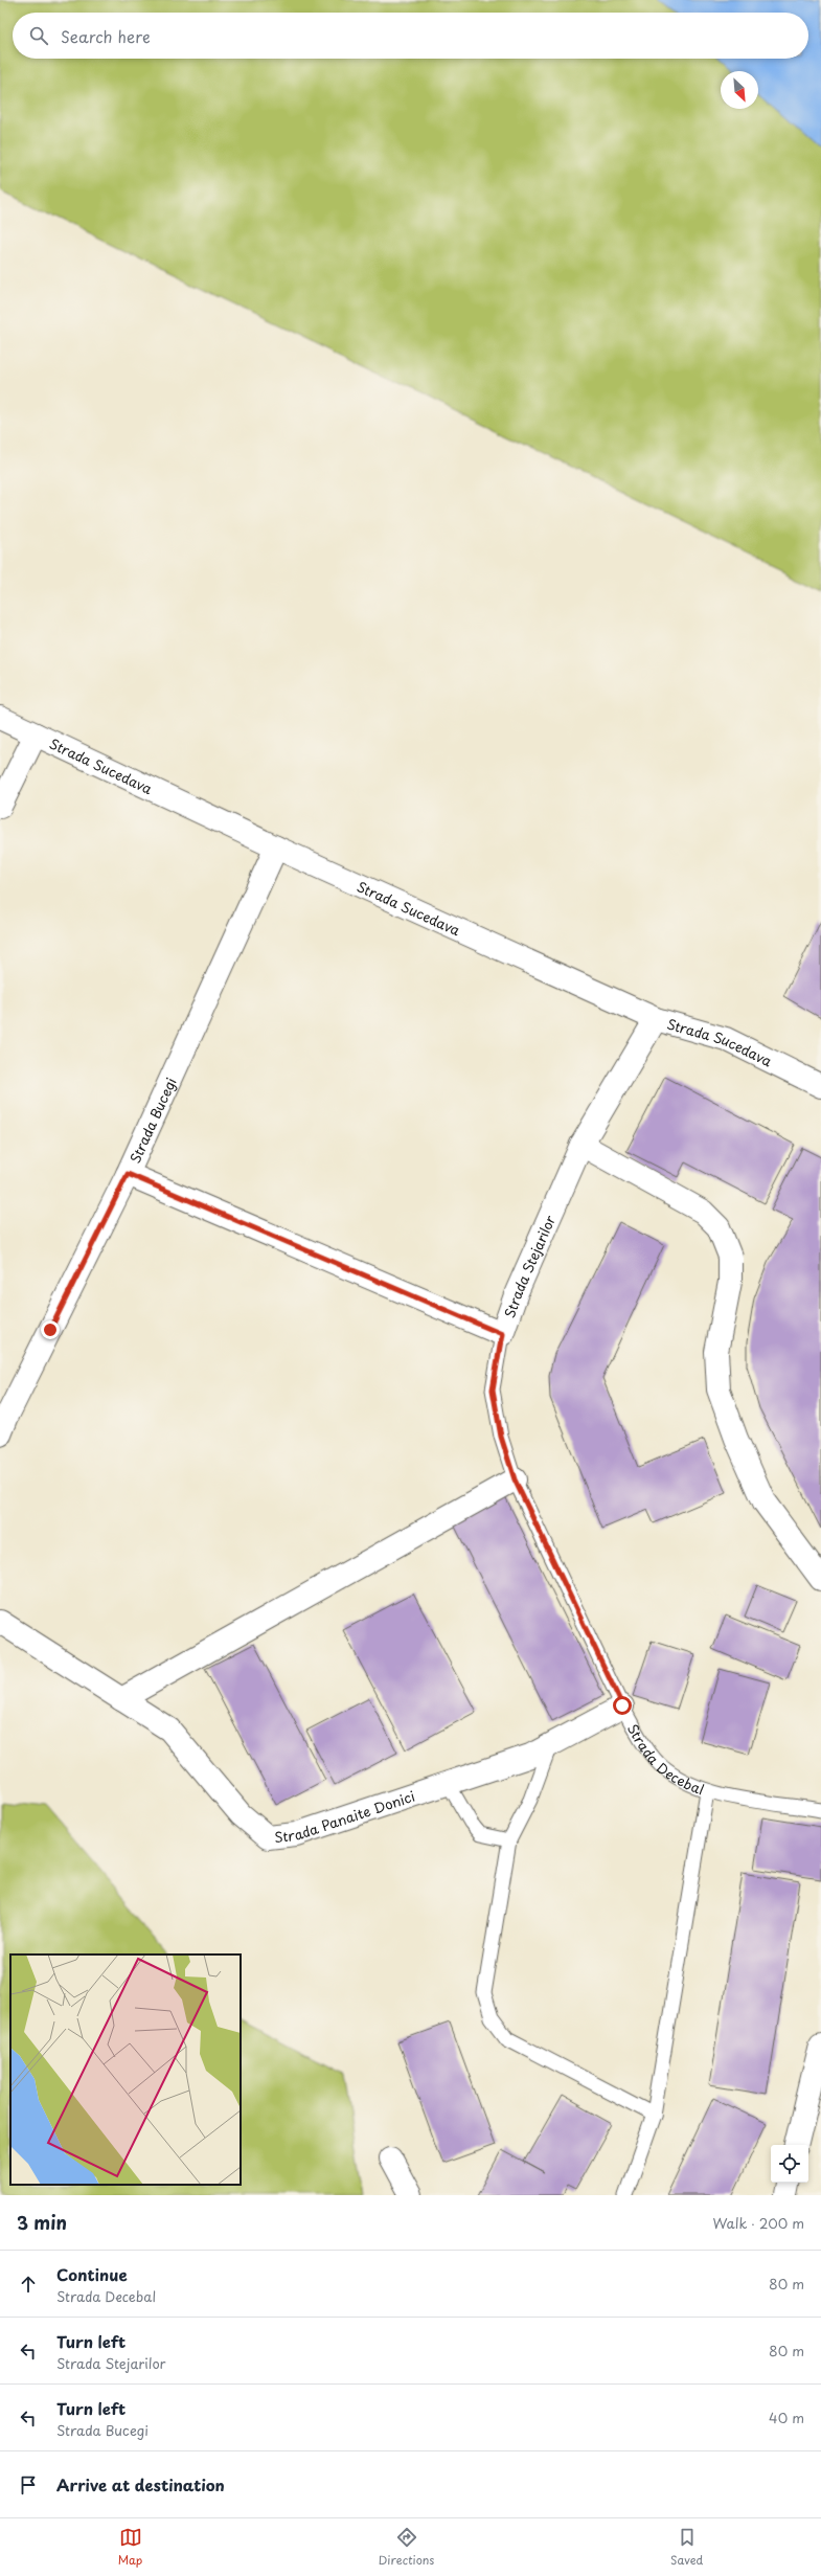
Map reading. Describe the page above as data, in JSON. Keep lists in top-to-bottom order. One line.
{"streets":{"street":["Strada Sucedava","Strada Bucegi","Strada Stejarilor","Strada Panaite Donici"],"lane":["Strada Decebal"]},"crossings":[["Strada Sucedava","Strada Bucegi"],["Strada Sucedava","Strada Stejarilor"],["Strada Bucegi","Strada Stejarilor"],["Strada Stejarilor","Strada Decebal"],["Strada Decebal","Strada Panaite Donici"]],"north":"bottom right","page":{"search":"Search here","heading":["3 min","Walk · 200 m"],"list":[["Continue","Strada Decebal","80 m"],["Turn left","Strada Stejarilor","80 m"],["Turn left","Strada Bucegi","40 m"],"Arrive at destination"],"nav":["Map","Directions","Saved"]}}
